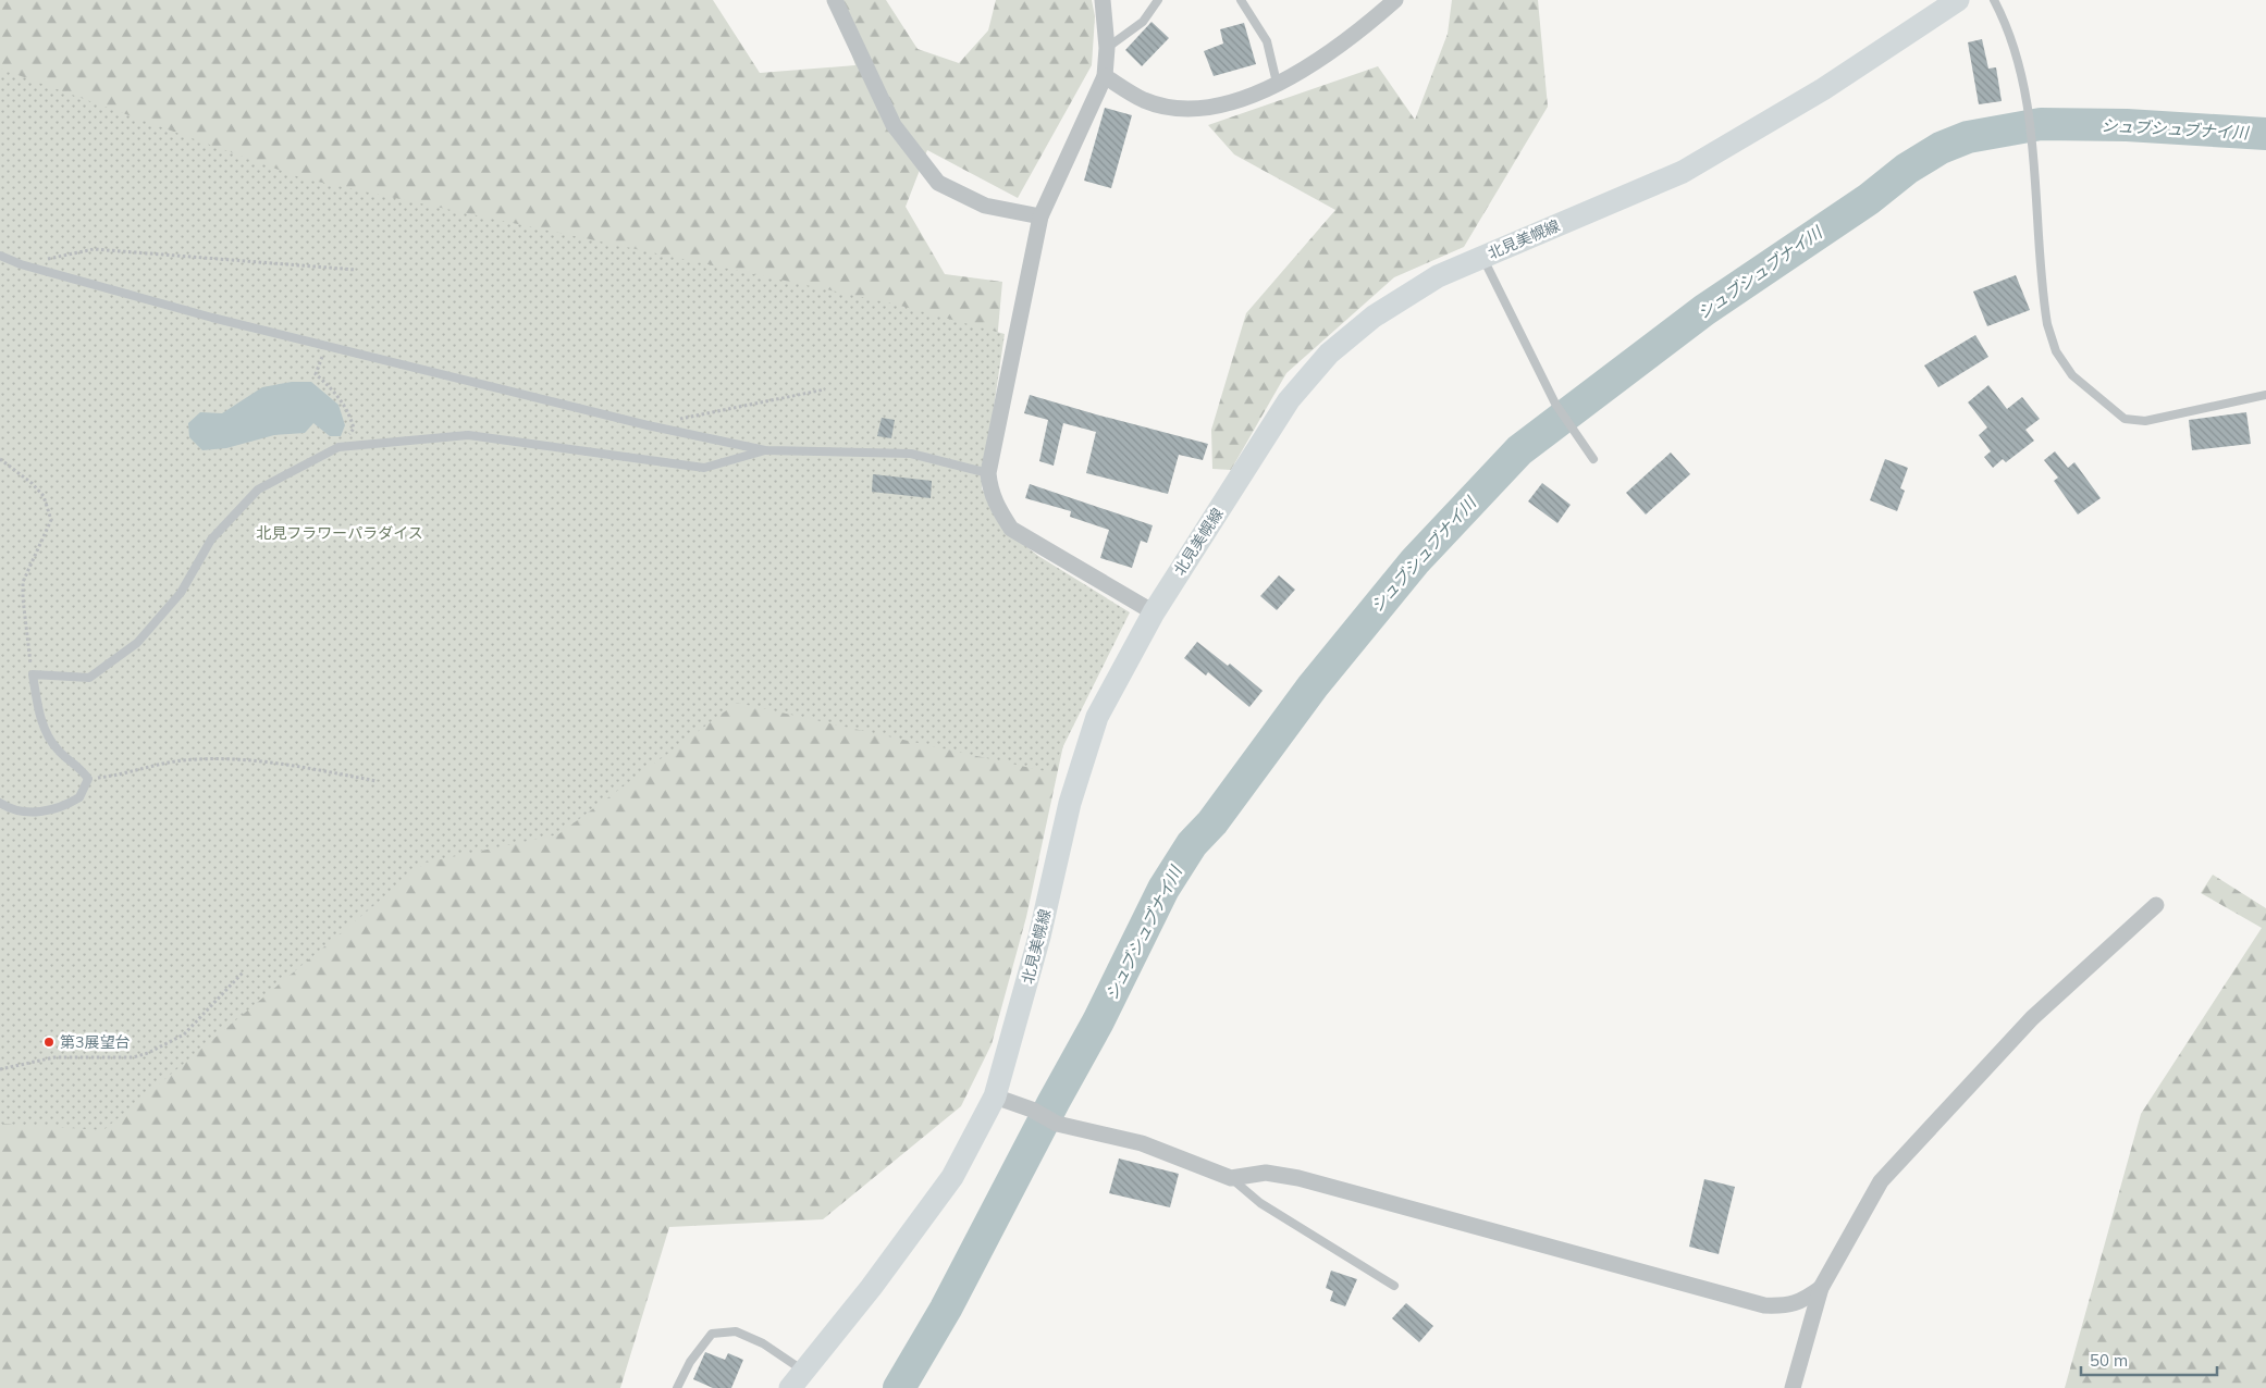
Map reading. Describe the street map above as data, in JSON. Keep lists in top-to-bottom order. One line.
{"streets":{"main road":["北見美幌線"]},"water":["シュブシュブナイ川"],"parks":["北見フラワーパラダイス"],"places":["第3展望台"],"scale_bar":"50 m"}
